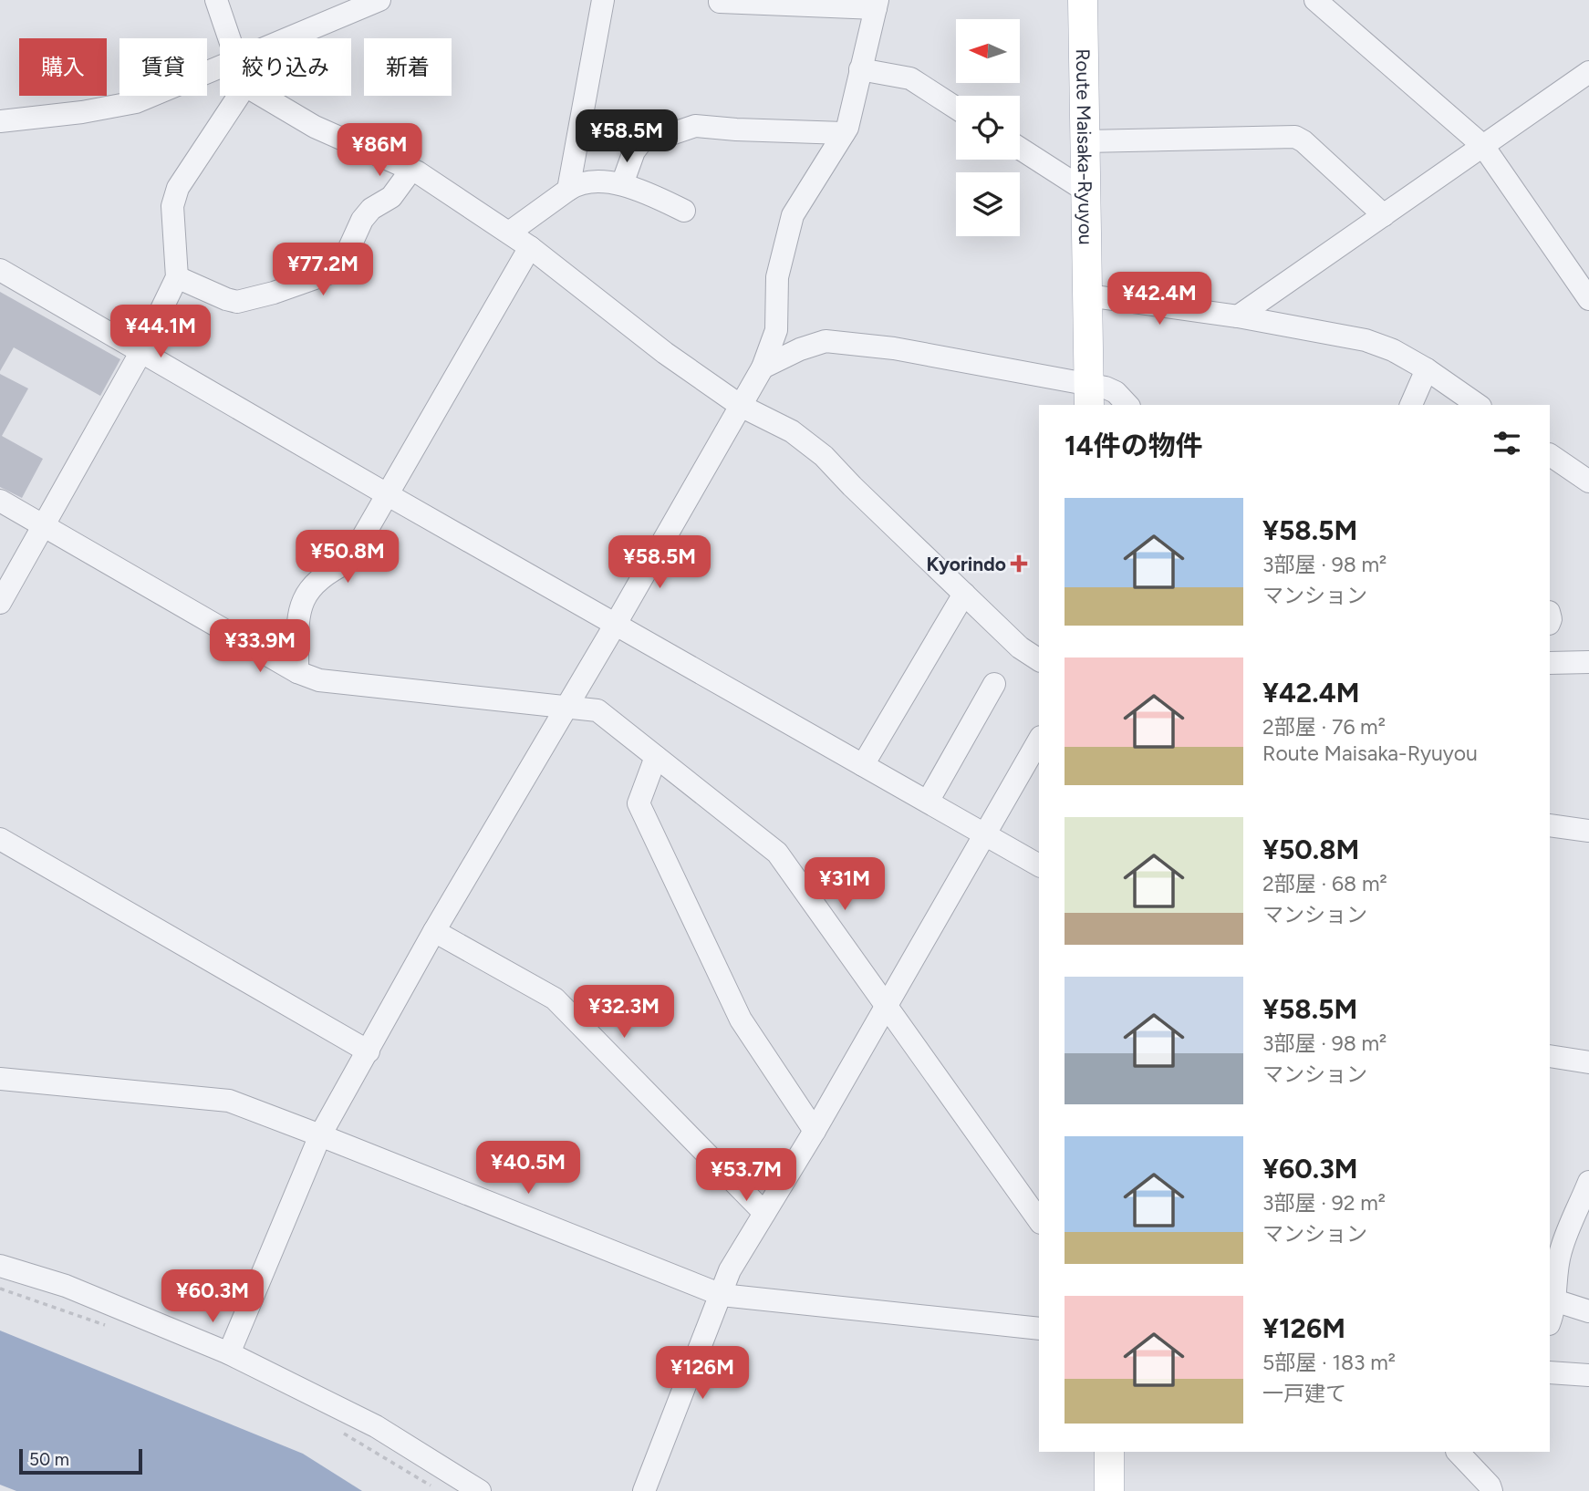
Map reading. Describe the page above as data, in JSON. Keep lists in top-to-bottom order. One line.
{"streets":{"main road":["Route Maisaka-Ryuyou"]},"places":{"health":["Kyorindo"]},"scale_bar":"50 m","north":"left","page":{"chip":["購入","賃貸","絞り込み","新着"],"price":["¥58.5M","¥86M","¥77.2M","¥42.4M","¥44.1M","¥50.8M","¥58.5M","¥33.9M","¥31M","¥32.3M","¥40.5M","¥53.7M","¥60.3M","¥126M"],"heading":"14件の物件","list":[{"name":"¥58.5M","note":"3部屋 · 98 m² · マンション"},{"name":"¥42.4M","note":"2部屋 · 76 m² · Route Maisaka-Ryuyou"},{"name":"¥50.8M","note":"2部屋 · 68 m² · マンション"},{"name":"¥58.5M","note":"3部屋 · 98 m² · マンション"},{"name":"¥60.3M","note":"3部屋 · 92 m² · マンション"},{"name":"¥126M","note":"5部屋 · 183 m² · 一戸建て"}],"scale":"50 m"}}
